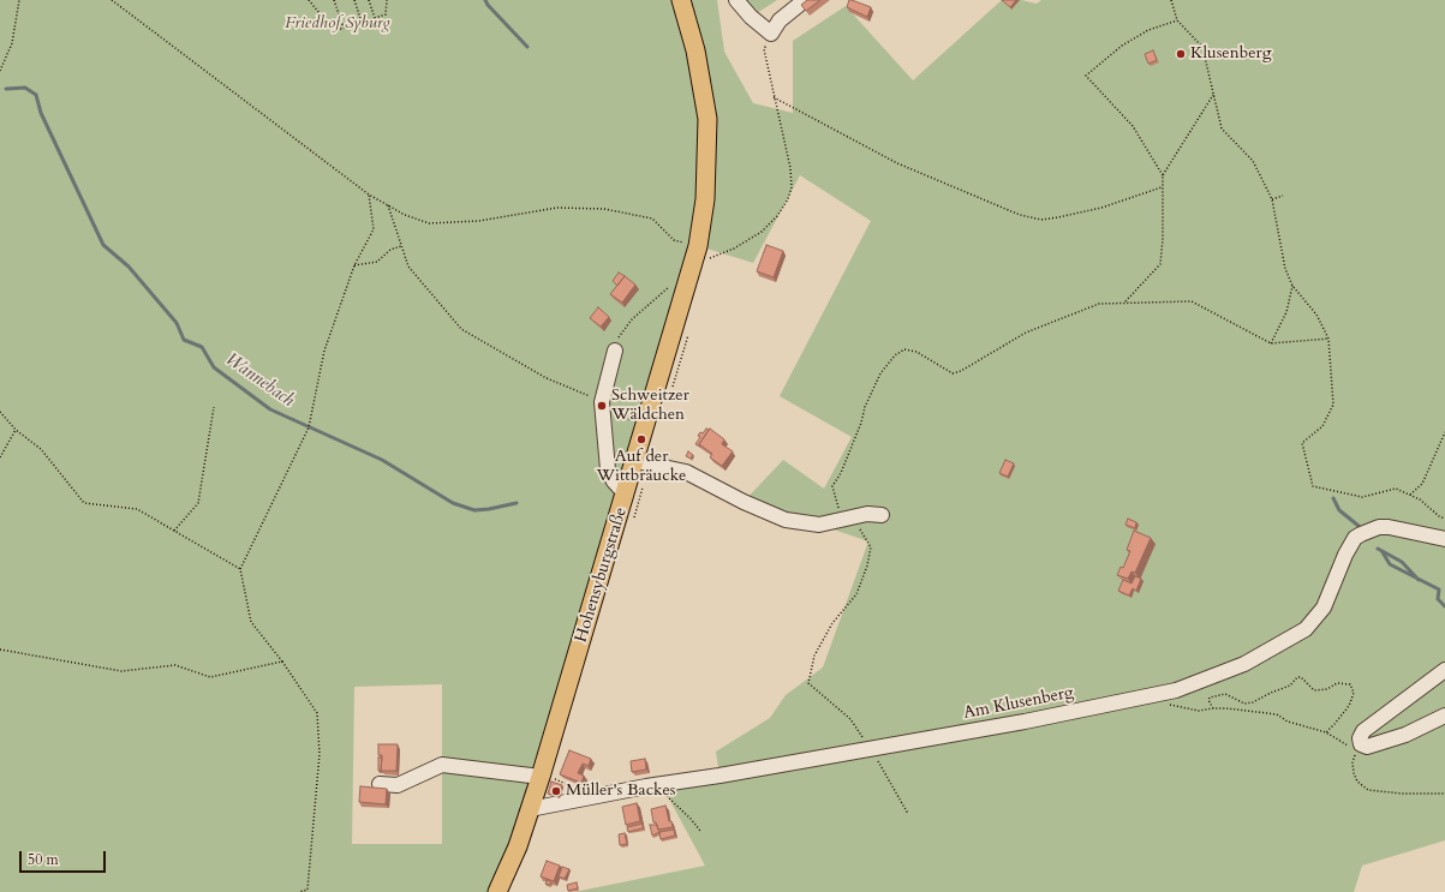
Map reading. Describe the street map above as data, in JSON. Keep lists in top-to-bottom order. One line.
{"streets":{"main road":["Hohensyburgstraße"],"street":["Am Klusenberg"]},"crossings":[["Hohensyburgstraße","Am Klusenberg"]],"water":["Wannebach"],"parks":["Friedhof Syburg"],"places":["Klusenberg","Schweitzer Wäldchen","Auf der Wittbräucke","Müller's Backes"],"scale_bar":"50 m"}
